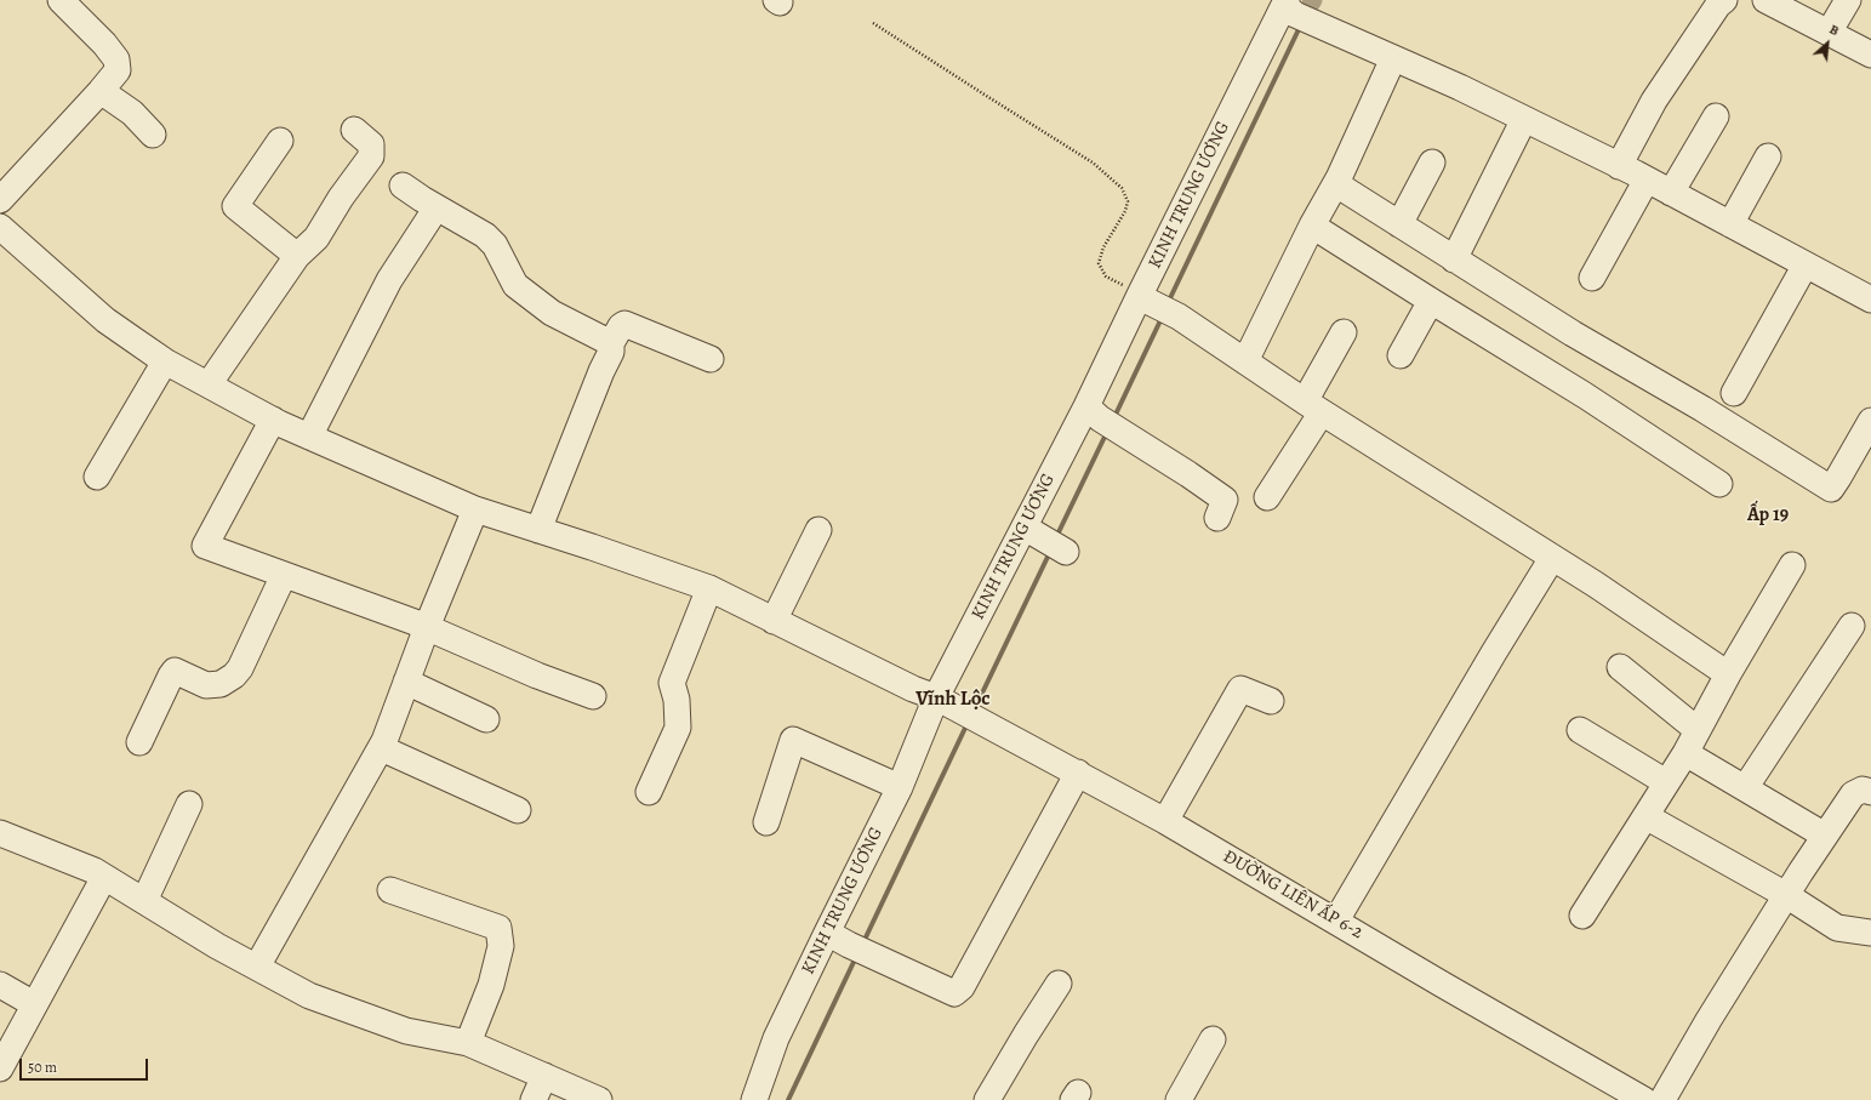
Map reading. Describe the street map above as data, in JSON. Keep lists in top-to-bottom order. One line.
{"streets":{"street":["KINH TRUNG ƯƠNG","ĐƯỜNG LIÊN ẤP 6-2"]},"crossings":[["KINH TRUNG ƯƠNG","ĐƯỜNG LIÊN ẤP 6-2"]],"districts":["Ấp 19","Vĩnh Lộc"],"scale_bar":"50 m","north":"top right"}
